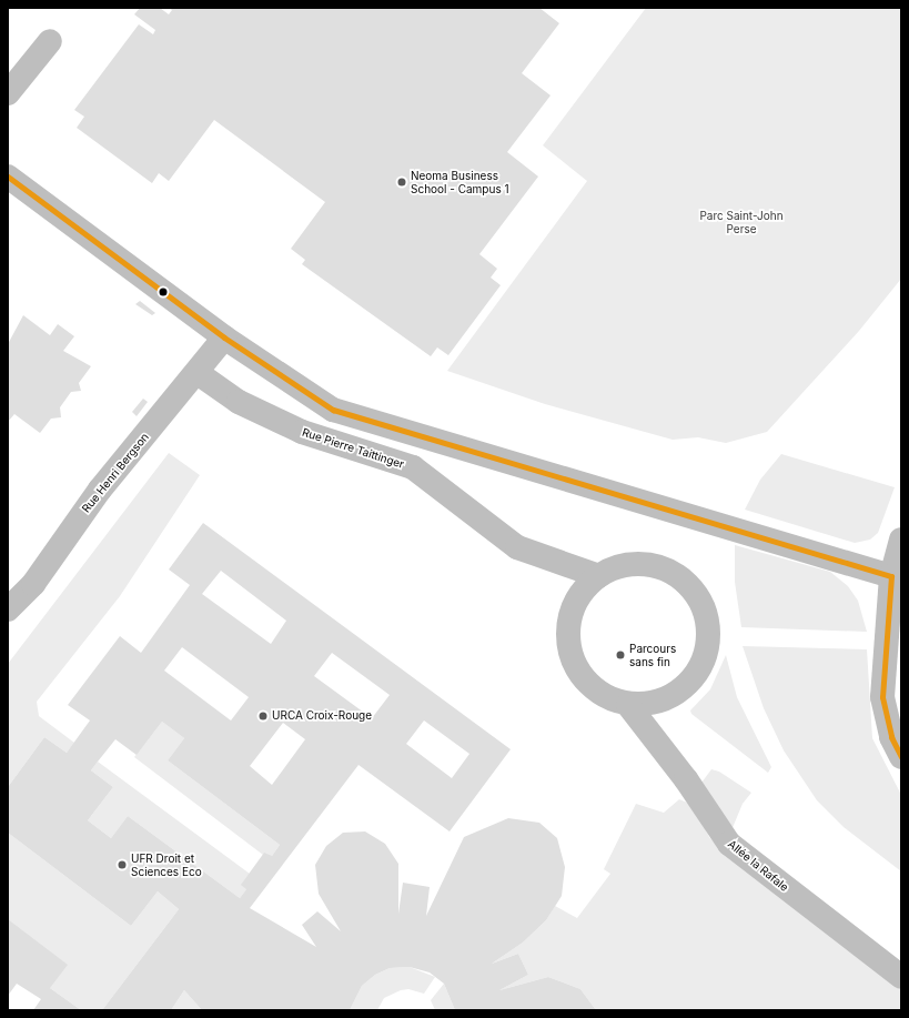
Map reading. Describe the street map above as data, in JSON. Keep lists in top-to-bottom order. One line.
{"streets":{"street":["Rue Pierre Taittinger","Rue Henri Bergson","Allée la Rafale"]},"crossings":[["Rue Pierre Taittinger","Rue Henri Bergson"],["Rue Pierre Taittinger","Allée la Rafale"]],"parks":["Parc Saint-John Perse"],"places":["Neoma Business School - Campus 1","Parcours sans fin","URCA Croix-Rouge","UFR Droit et Sciences Eco"]}
